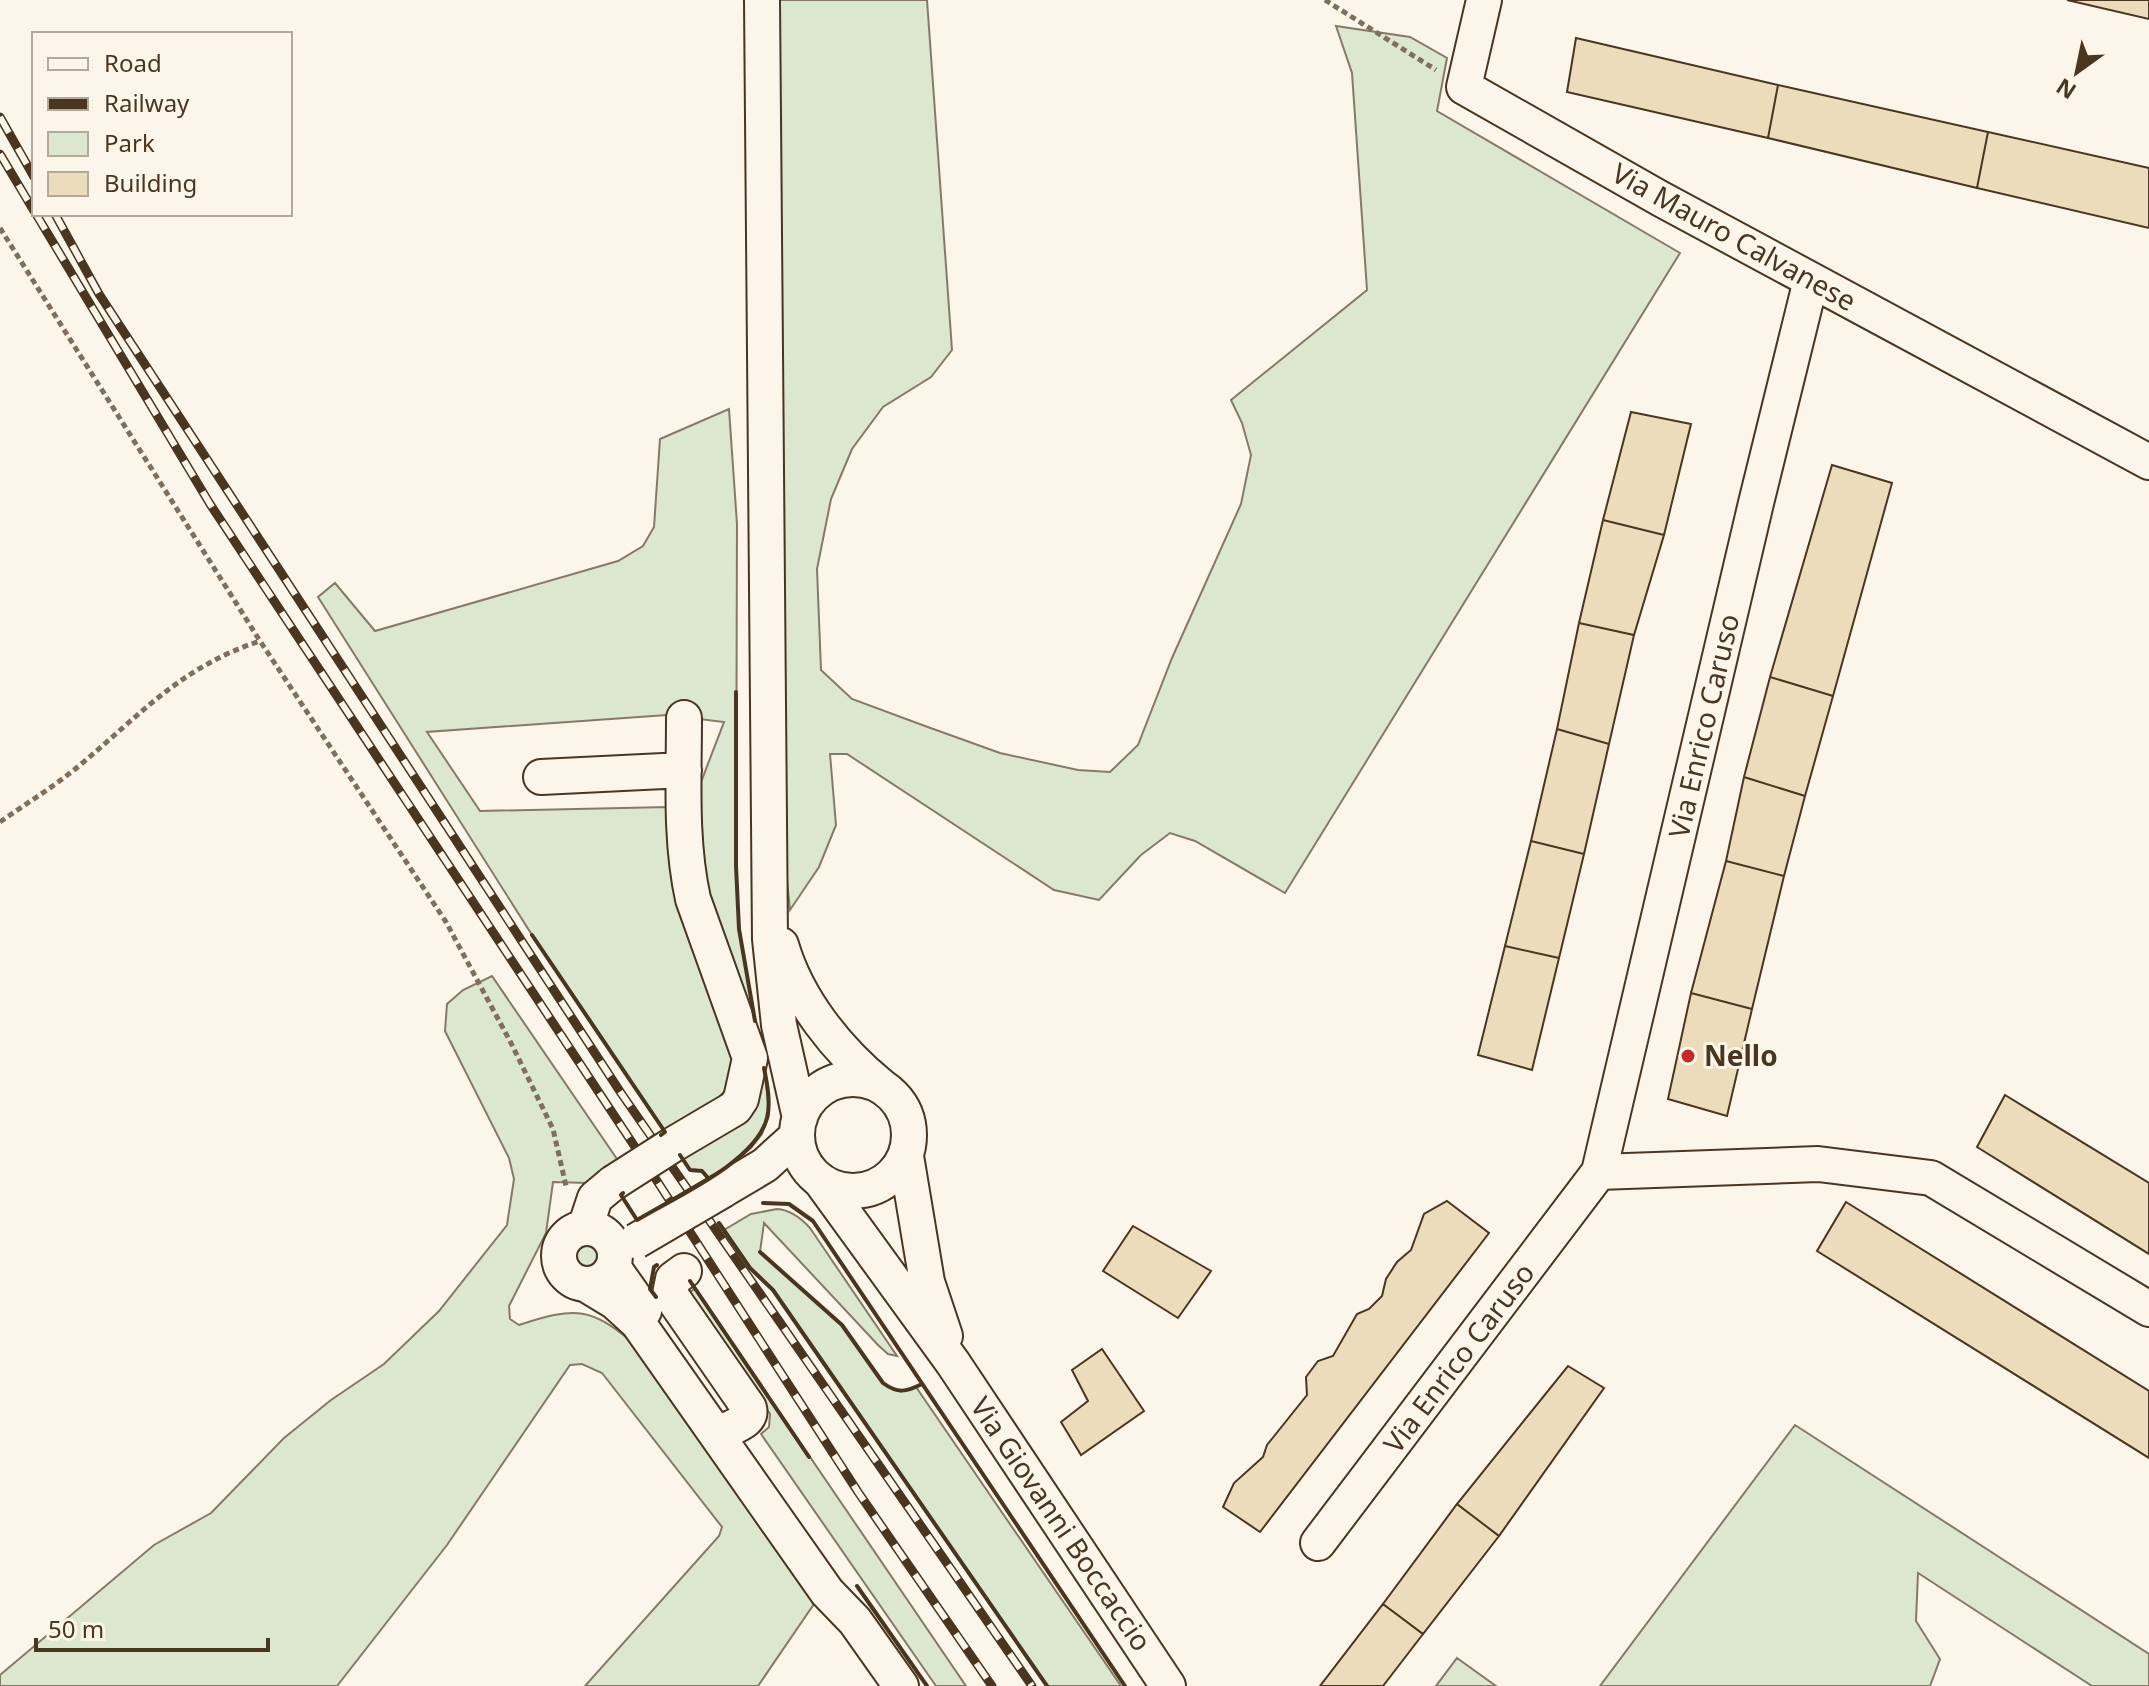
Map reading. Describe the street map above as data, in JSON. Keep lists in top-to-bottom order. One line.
{"streets":{"street":["Via Mauro Calvanese","Via Enrico Caruso","Via Giovanni Boccaccio"]},"crossings":[["Via Mauro Calvanese","Via Enrico Caruso"]],"places":["Nello"],"legend":["Road","Railway","Park","Building"],"scale_bar":"50 m","north":"bottom left"}
